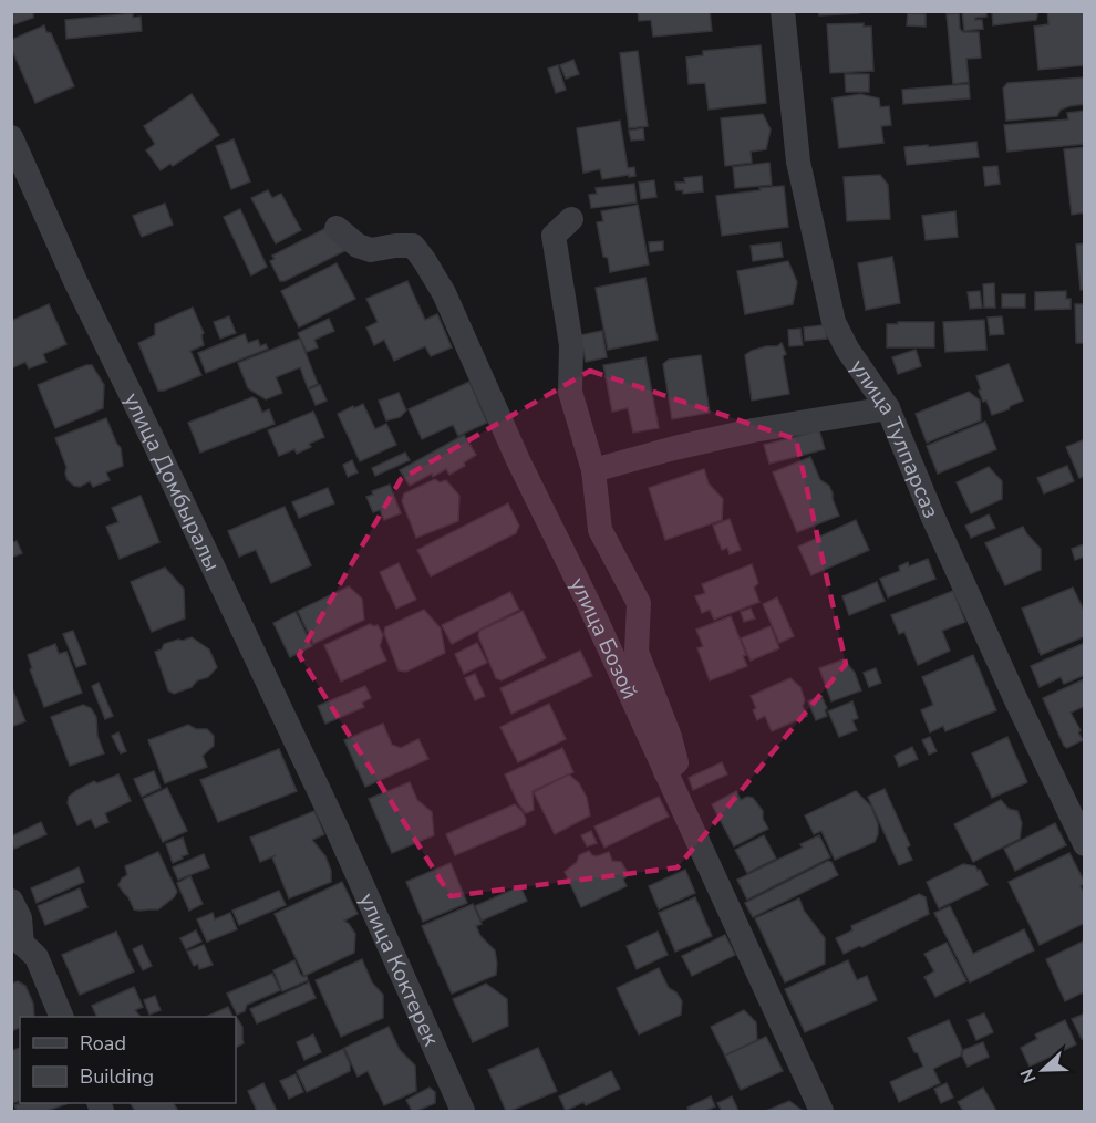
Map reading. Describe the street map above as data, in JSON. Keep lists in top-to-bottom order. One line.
{"streets":{"street":["улица Тулпарсаз","улица Домбыралы","улица Бозой","улица Коктерек"]},"crossings":[["улица Домбыралы","улица Коктерек"]],"legend":["Road","Building"],"north":"left"}
